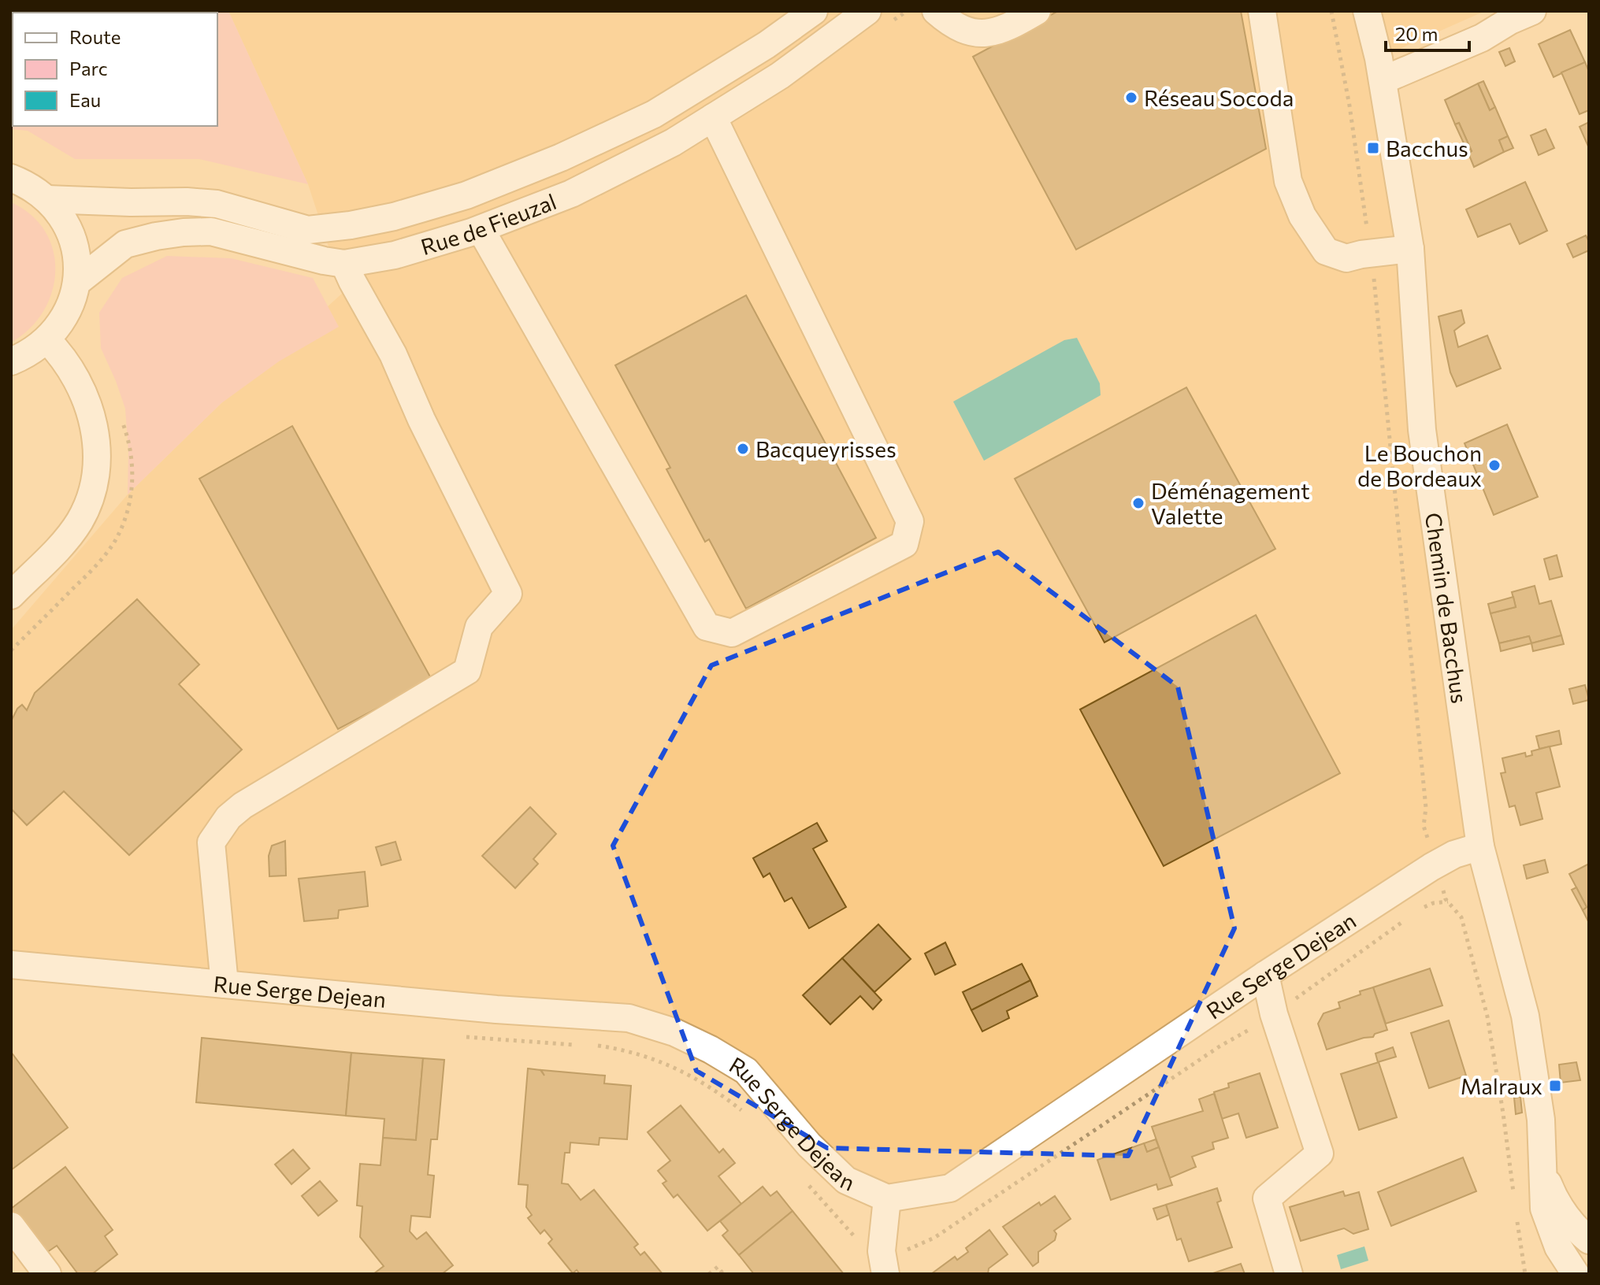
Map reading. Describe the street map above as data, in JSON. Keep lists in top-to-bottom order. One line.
{"streets":{"street":["Rue de Fieuzal","Chemin de Bacchus","Rue Serge Dejean"]},"crossings":[["Chemin de Bacchus","Rue Serge Dejean"]],"places":{"other":["Réseau Socoda","Bacqueyrisses","Le Bouchon de Bordeaux","Déménagement Valette"],"transit":["Bacchus","Malraux"]},"legend":["Route","Parc","Eau"],"scale_bar":"20 m"}
